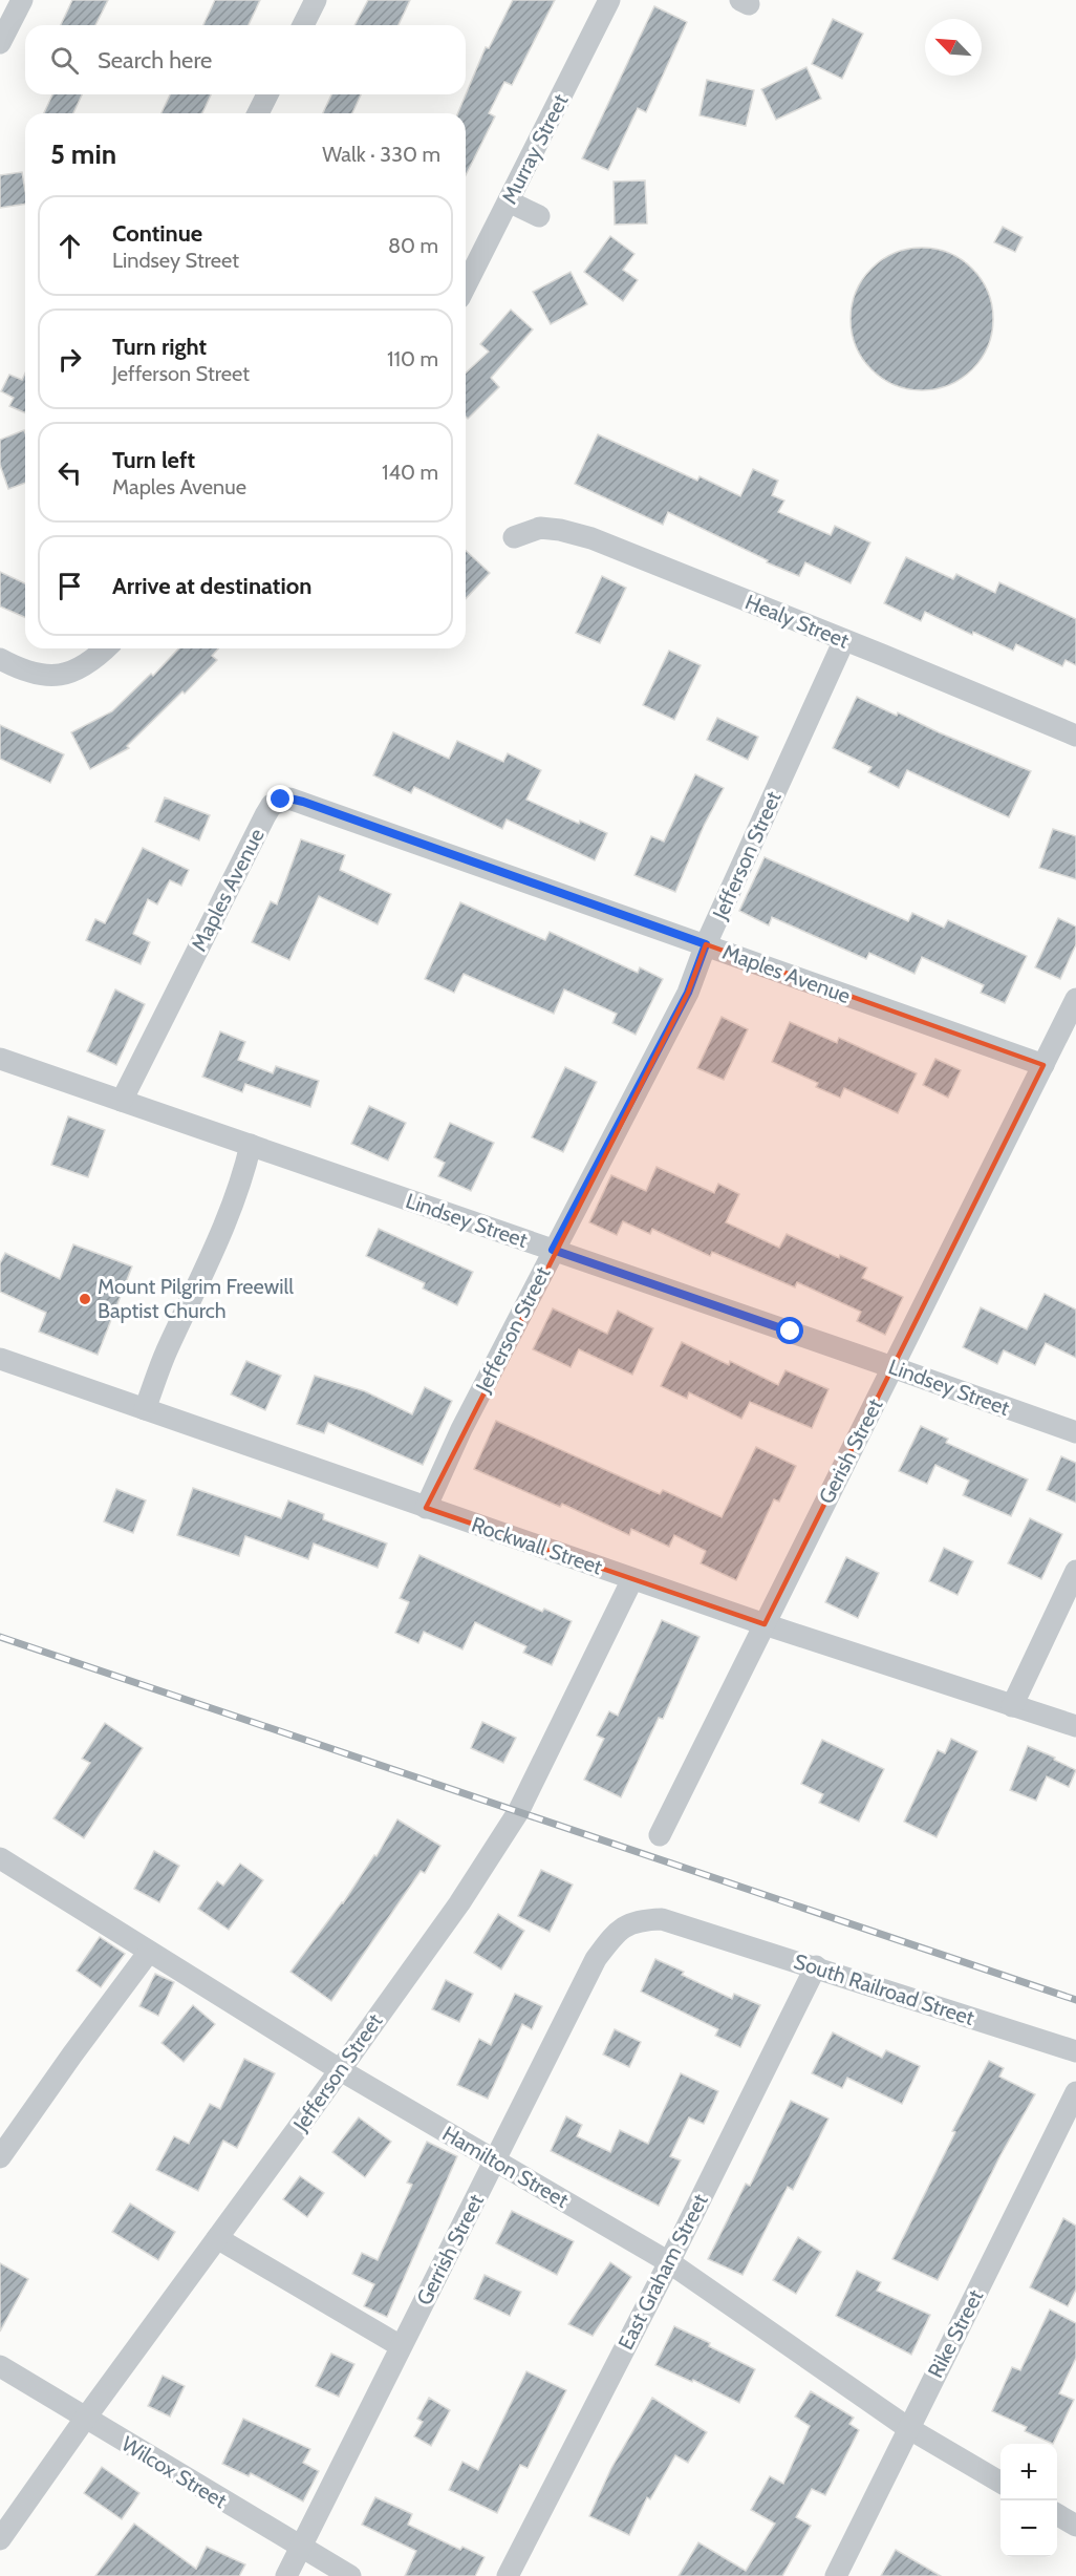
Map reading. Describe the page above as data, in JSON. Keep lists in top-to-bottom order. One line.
{"streets":{"street":["Murray Street","Healy Street","Jefferson Street","Maples Avenue","Lindsey Street","Gerish Street","Rockwall Street","South Railroad Street","Hamilton Street","Gerrish Street","East Graham Street","Rike Street","Wilcox Street"]},"crossings":[["Healy Street","Jefferson Street"],["Jefferson Street","Maples Avenue"],["Jefferson Street","Lindsey Street"],["Jefferson Street","Rockwall Street"],["Jefferson Street","Hamilton Street"],["Jefferson Street","Wilcox Street"],["Maples Avenue","Lindsey Street"],["Maples Avenue","Gerish Street"],["Lindsey Street","Gerish Street"],["Gerish Street","Rockwall Street"],["South Railroad Street","Gerrish Street"],["South Railroad Street","East Graham Street"],["Hamilton Street","Gerrish Street"],["Hamilton Street","East Graham Street"],["Hamilton Street","Rike Street"],["Gerrish Street","Wilcox Street"]],"places":["Mount Pilgrim Freewill Baptist Church"],"north":"top left","page":{"search":"Search here","heading":["5 min","Walk · 330 m"],"list":[["Continue","Lindsey Street","80 m"],["Turn right","Jefferson Street","110 m"],["Turn left","Maples Avenue","140 m"],"Arrive at destination"],"map_buttons":["+","−"]}}
